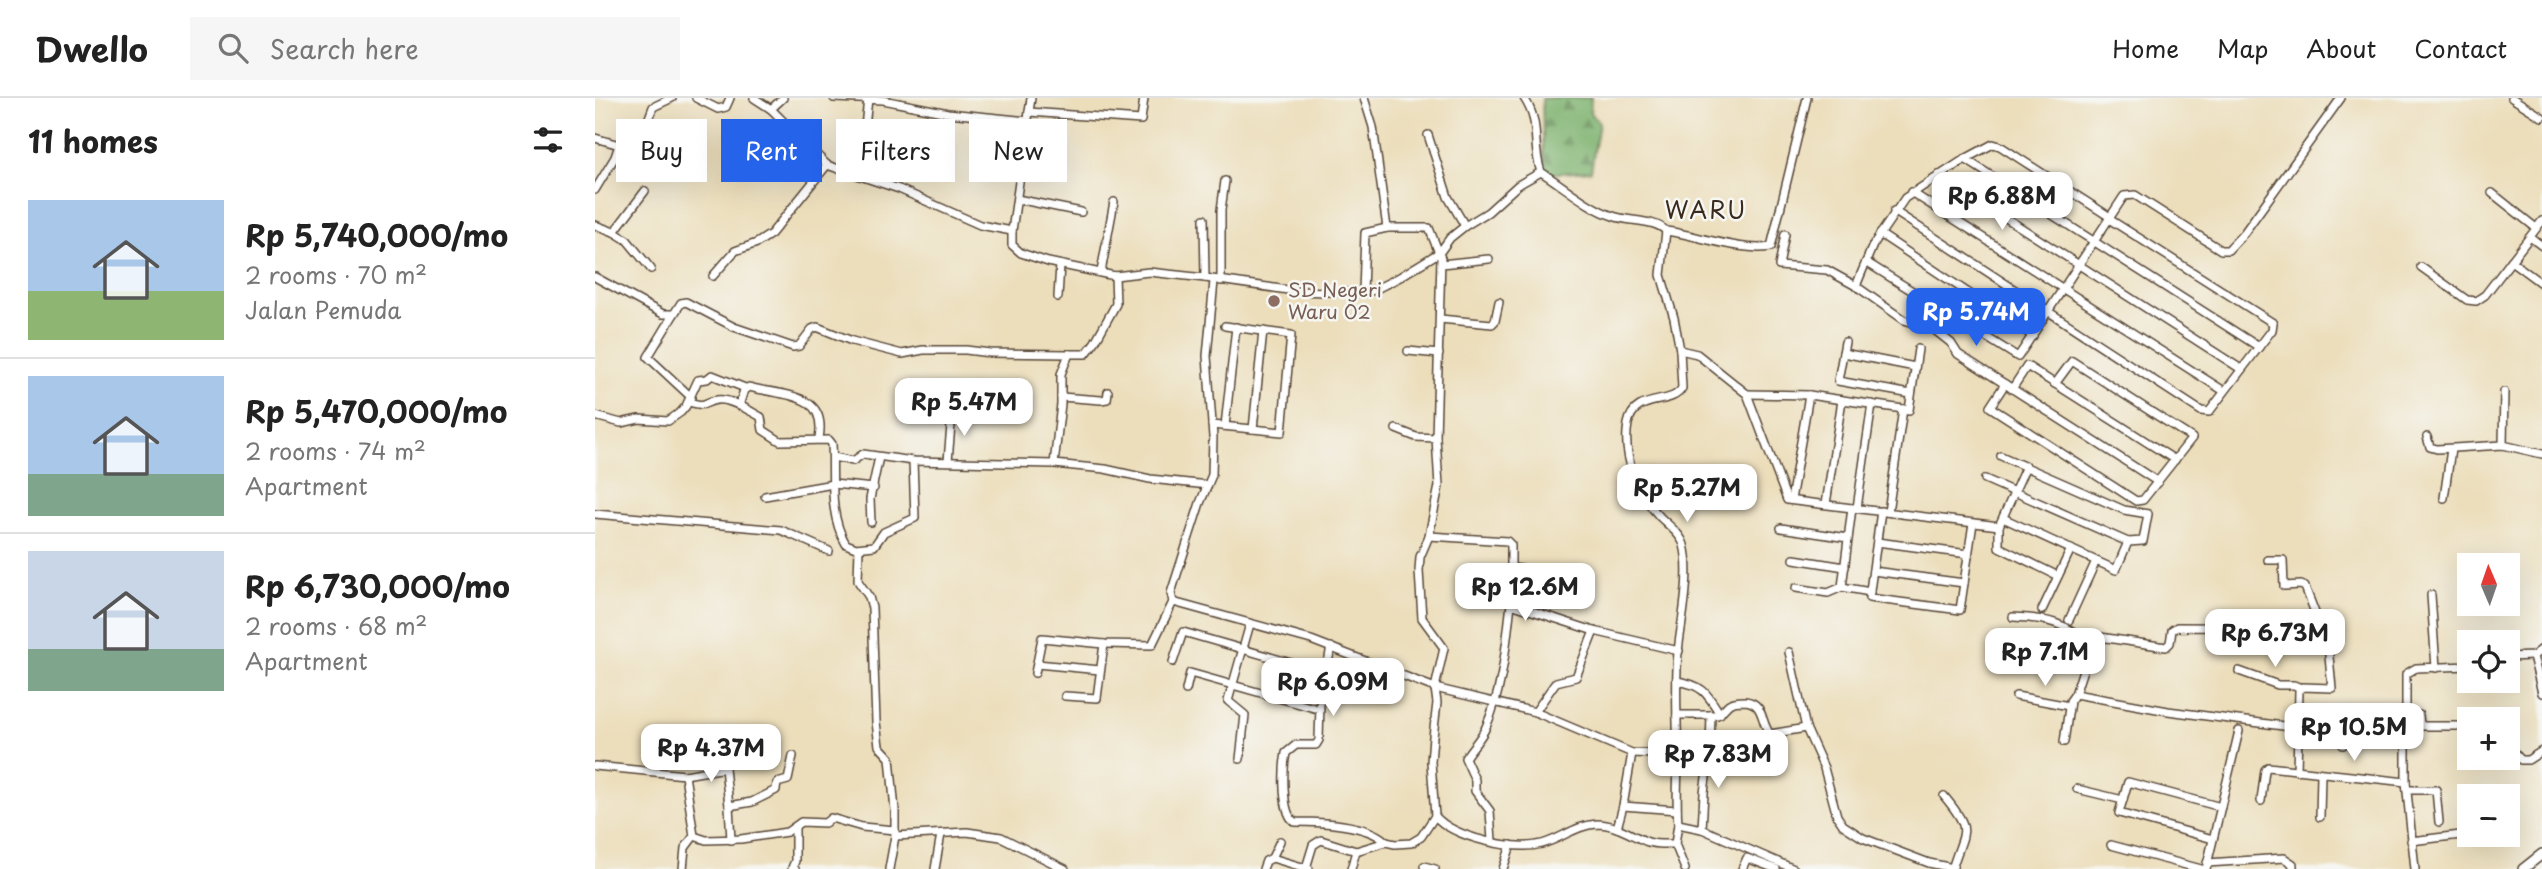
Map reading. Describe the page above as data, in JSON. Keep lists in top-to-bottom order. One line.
{"districts":["WARU"],"places":["SD Negeri Waru 02"],"north":"top","page":{"header":"Dwello","search":"Search here","nav":["Home","Map","About","Contact"],"heading":"11 homes","chip":["Buy","Rent","Filters","New"],"price":["Rp 6.88M","Rp 5.74M","Rp 5.47M","Rp 5.27M","Rp 12.6M","Rp 6.73M","Rp 7.1M","Rp 6.09M","Rp 10.5M","Rp 4.37M","Rp 7.83M"],"list":[{"name":"Rp 5,740,000/mo","note":"2 rooms · 70 m² · Jalan Pemuda"},{"name":"Rp 5,470,000/mo","note":"2 rooms · 74 m² · Apartment"},{"name":"Rp 6,730,000/mo","note":"2 rooms · 68 m² · Apartment"}],"map_buttons":["+","−"]}}
